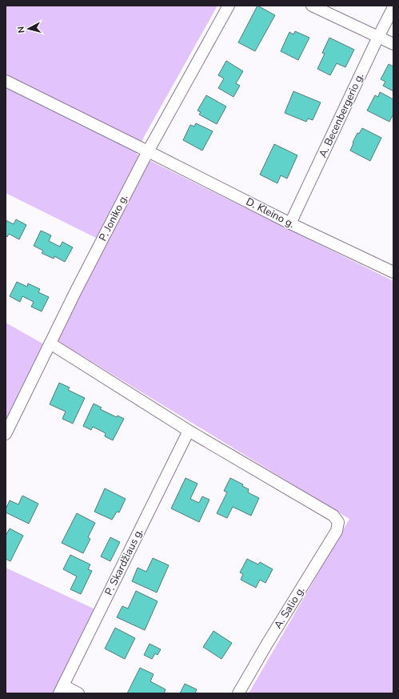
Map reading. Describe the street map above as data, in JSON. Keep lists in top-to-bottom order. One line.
{"streets":{"street":["A. Becenbergerio g.","D. Kleino g.","P. Joniko g.","P. Skardžiaus g.","A. Salio g."]},"crossings":[["A. Becenbergerio g.","D. Kleino g."],["D. Kleino g.","P. Joniko g."],["P. Skardžiaus g.","A. Salio g."]],"north":"left"}
